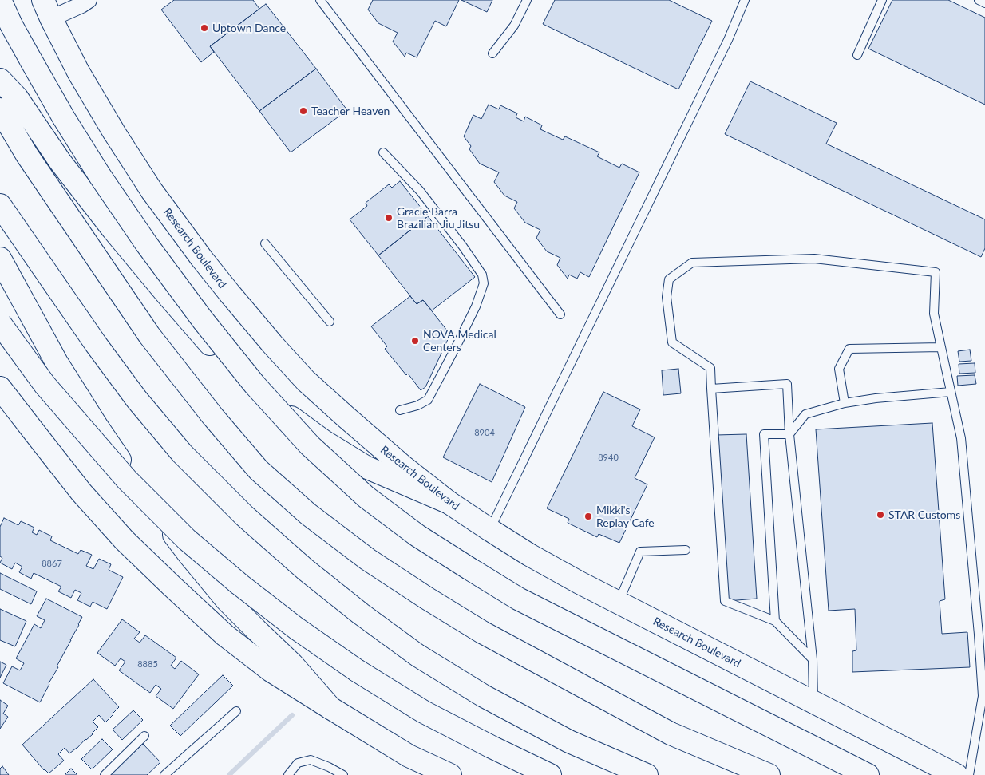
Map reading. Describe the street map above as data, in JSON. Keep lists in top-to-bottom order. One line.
{"streets":{"main road":["Research Boulevard"]},"places":["Uptown Dance","Teacher Heaven","Gracie Barra Brazilian Jiu Jitsu","NOVA Medical Centers","STAR Customs","Mikki's Replay Cafe"],"house_numbers":["8904","8940","8867","8885"]}
